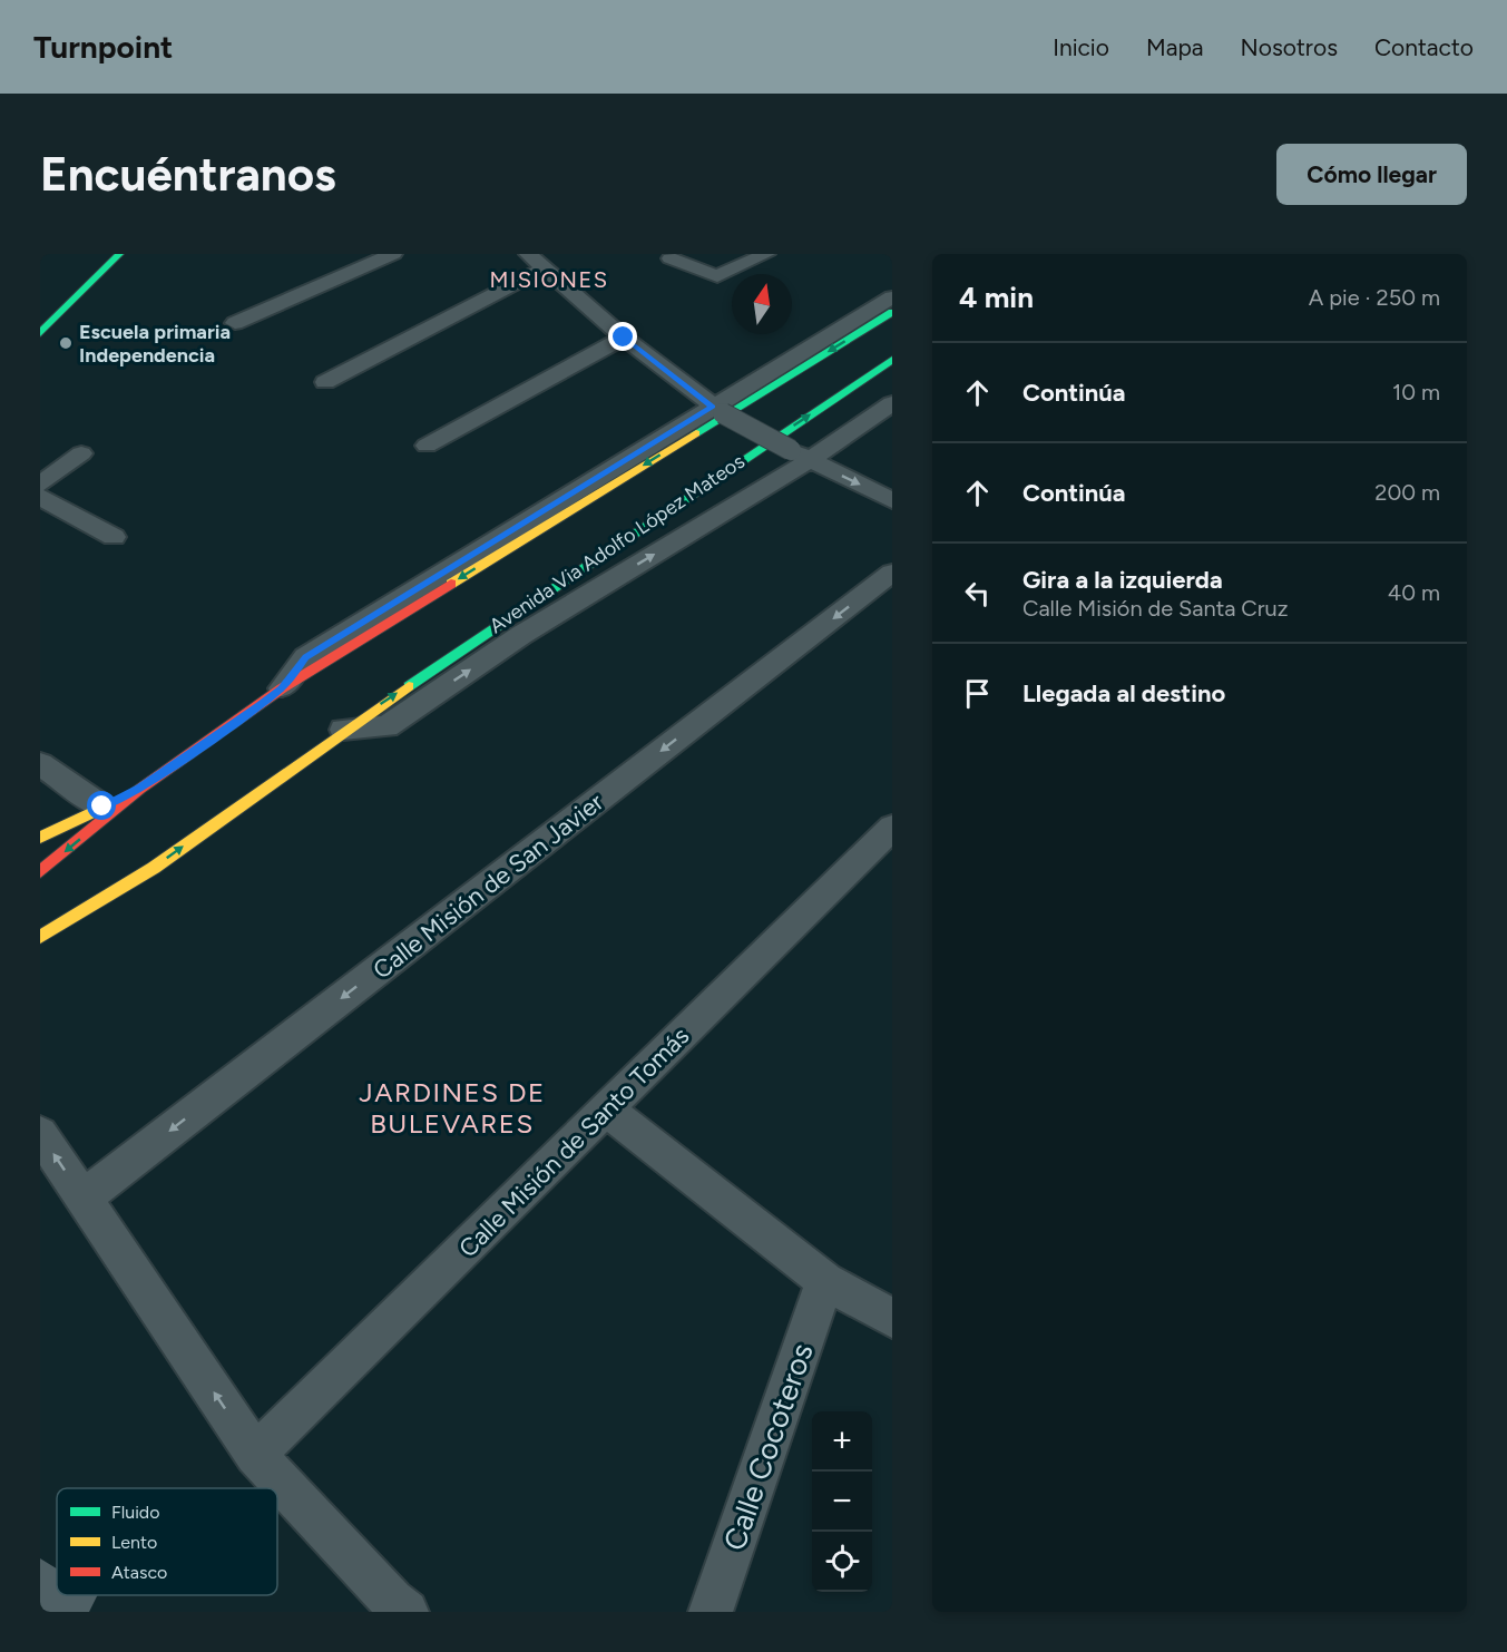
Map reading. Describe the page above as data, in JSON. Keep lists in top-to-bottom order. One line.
{"streets":{"main road":["Avenida Via Adolfo López Mateos"],"street":["Calle Misión de San Javier","Calle Misión de Santo Tomás","Calle Cocoteros"]},"one_way":["Calle Misión de San Javier"],"districts":["MISIONES","JARDINES DE BULEVARES"],"places":["Escuela primaria Independencia"],"legend":["Fluido","Lento","Atasco"],"north":"top","page":{"header":"Turnpoint","nav":["Inicio","Mapa","Nosotros","Contacto"],"buttons":"Cómo llegar","title":"Encuéntranos","heading":["4 min","A pie · 250 m"],"list":[["Continúa","10 m"],["Continúa","200 m"],["Gira a la izquierda","Calle Misión de Santa Cruz","40 m"],"Llegada al destino"],"map_buttons":["+","−"]}}
